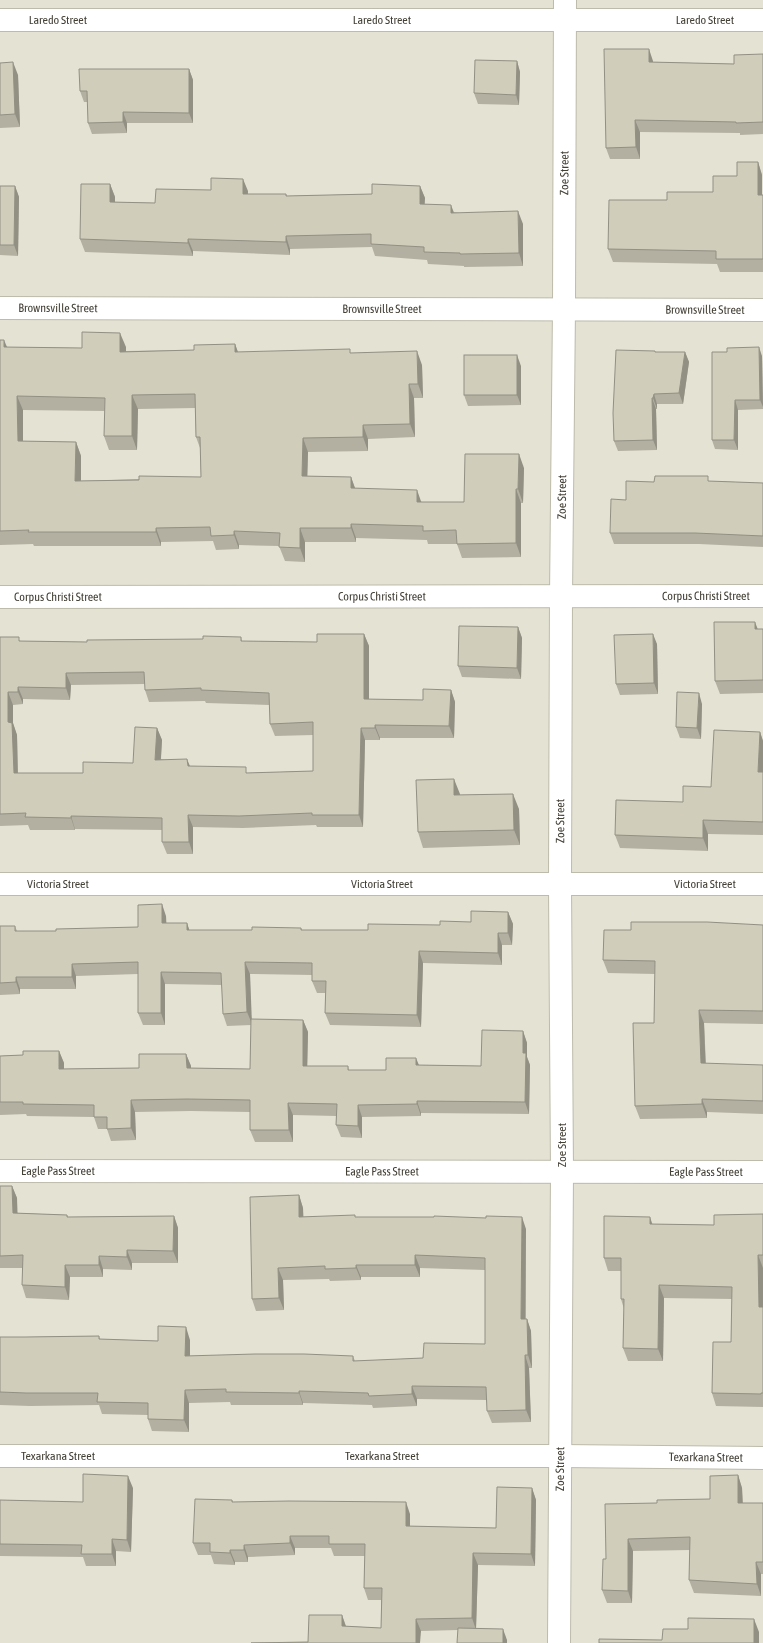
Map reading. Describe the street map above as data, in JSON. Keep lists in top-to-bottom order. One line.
{"streets":{"street":["Laredo Street","Zoe Street","Brownsville Street","Corpus Christi Street","Victoria Street","Eagle Pass Street","Texarkana Street"]},"crossings":[["Laredo Street","Zoe Street"],["Zoe Street","Brownsville Street"],["Zoe Street","Corpus Christi Street"],["Zoe Street","Victoria Street"],["Zoe Street","Eagle Pass Street"],["Zoe Street","Texarkana Street"]]}
